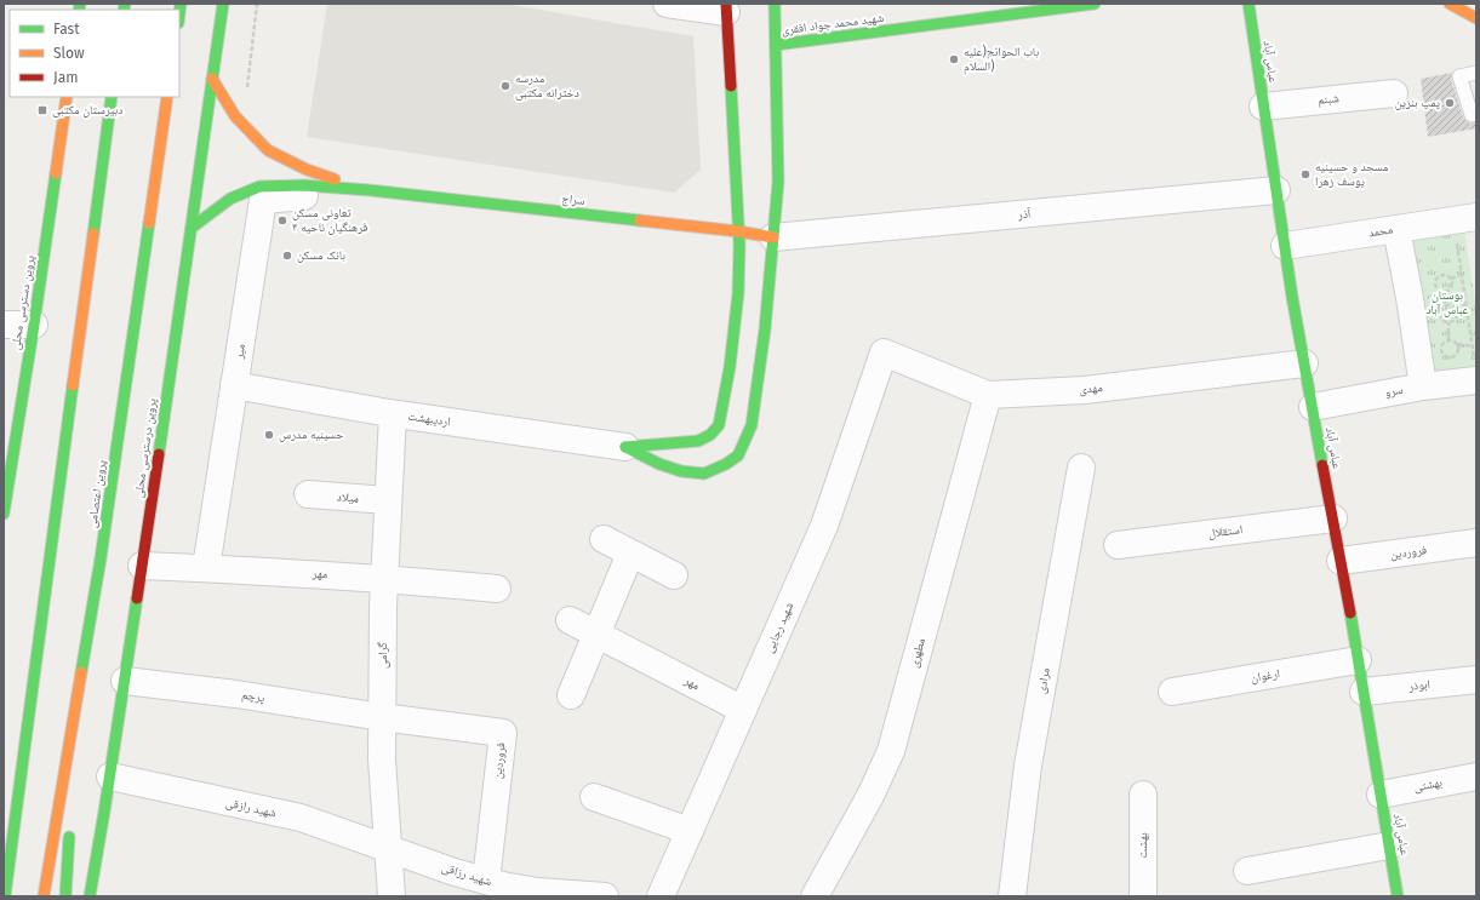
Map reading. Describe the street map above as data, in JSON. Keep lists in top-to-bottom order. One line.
{"streets":{"main road":["شهید محمد جواد افقری","عباس آباد","سراج","پروین دسترسی محلی","پروین درسترسی محلی","پروین اعتصامی"],"street":["شبنم","آذر","محمد","میر","مهدی","سرو","اردیبهشت","میلاد","استقلال","فروردین","مهر","شهید رجایی","مطهری","گرامی","ارغوان","مرادی","ابوذر","پرچم","بهشتی","شهید رازقی","بهشت","شهید رزاقی"]},"crossings":[["عباس آباد","شبنم"],["عباس آباد","آذر"],["عباس آباد","محمد"],["عباس آباد","مهدی"],["عباس آباد","سرو"],["عباس آباد","استقلال"],["عباس آباد","فروردین"],["عباس آباد","ارغوان"],["عباس آباد","ابوذر"],["عباس آباد","بهشتی"],["سراج","آذر"],["سراج","میر"],["سراج","پروین درسترسی محلی"],["میر","اردیبهشت"],["میر","مهر"],["مهدی","شهید رجایی"],["مهدی","مطهری"],["اردیبهشت","گرامی"],["پروین درسترسی محلی","مهر"],["پروین درسترسی محلی","پرچم"],["پروین درسترسی محلی","شهید رازقی"],["میلاد","گرامی"],["فروردین","گرامی"],["فروردین","پرچم"],["فروردین","شهید رزاقی"],["مهر","شهید رجایی"],["مهر","گرامی"],["گرامی","پرچم"],["گرامی","شهید رازقی"],["گرامی","شهید رزاقی"],["شهید رازقی","شهید رزاقی"]],"parks":["بوستان عباس آباد"],"places":{"other":["باب الحوائج(علیه السلام)","مدرسه دخترانه مکتبی","پمپ بنزین","مسجد و حسینیه یوسف زهرا","تعاونی مسکن فرهنگیان ناحیه ۴","بانک مسکن","حسینیه مدرس"],"transit":["دبیرستان مکتبی"]},"legend":["Fast","Slow","Jam"]}
